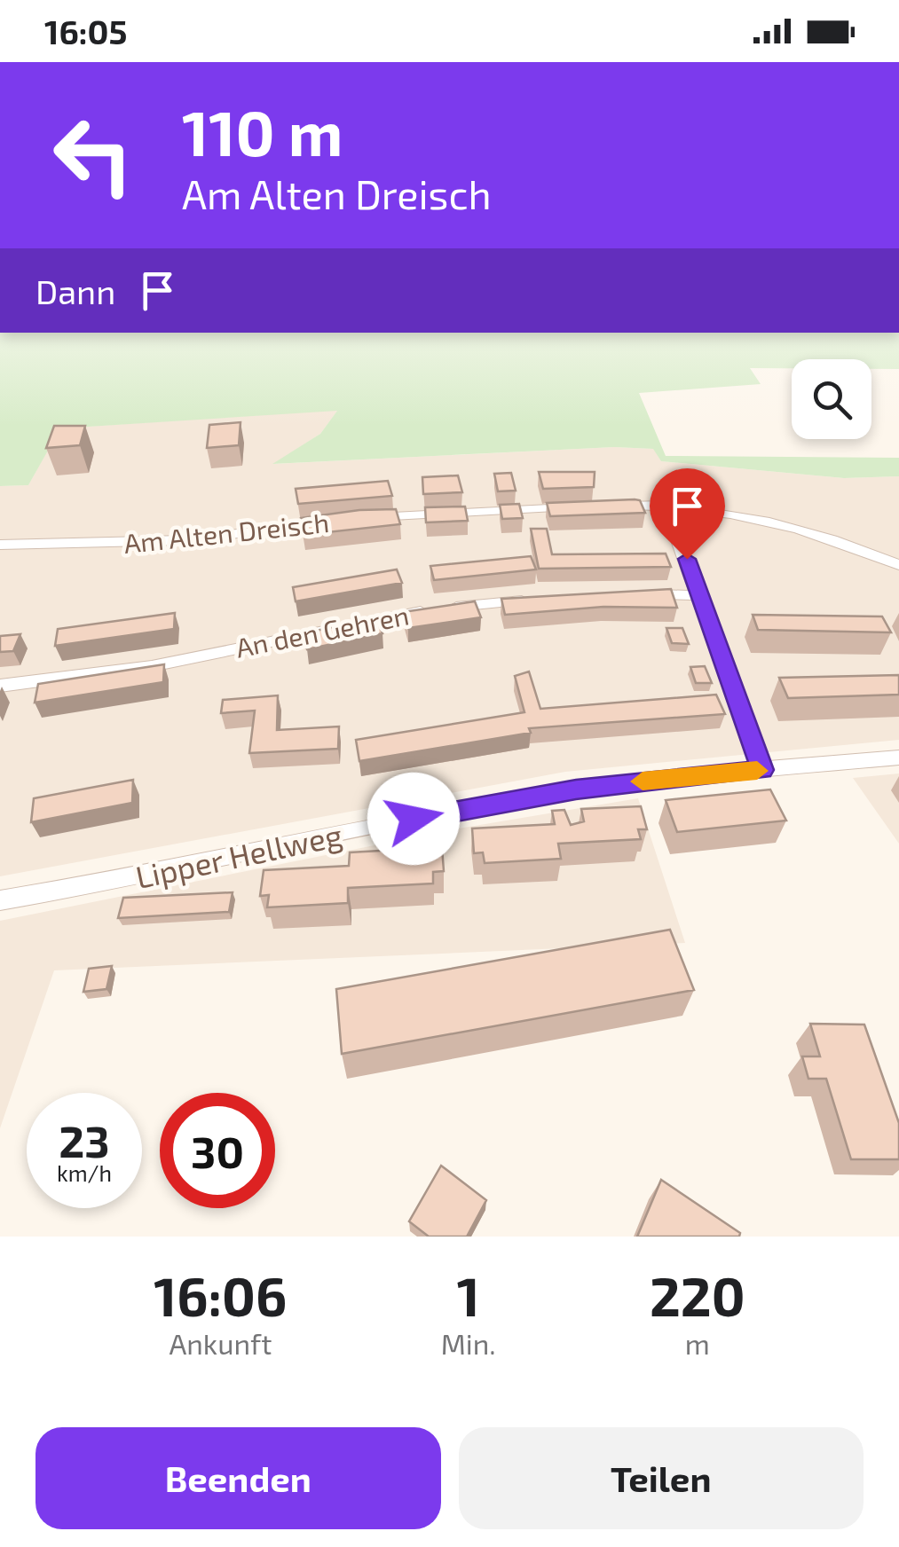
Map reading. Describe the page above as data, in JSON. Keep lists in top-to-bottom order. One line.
{"streets":{"street":["Am Alten Dreisch","An den Gehren","Lipper Hellweg"]},"page":{"status":"16:05","turn":["110 m","Am Alten Dreisch"],"then":"Dann","speed":"23 km/h","limit":"30","eta":["16:06","Ankunft","1","Min.","220","m"],"buttons":["Beenden","Teilen"]}}
